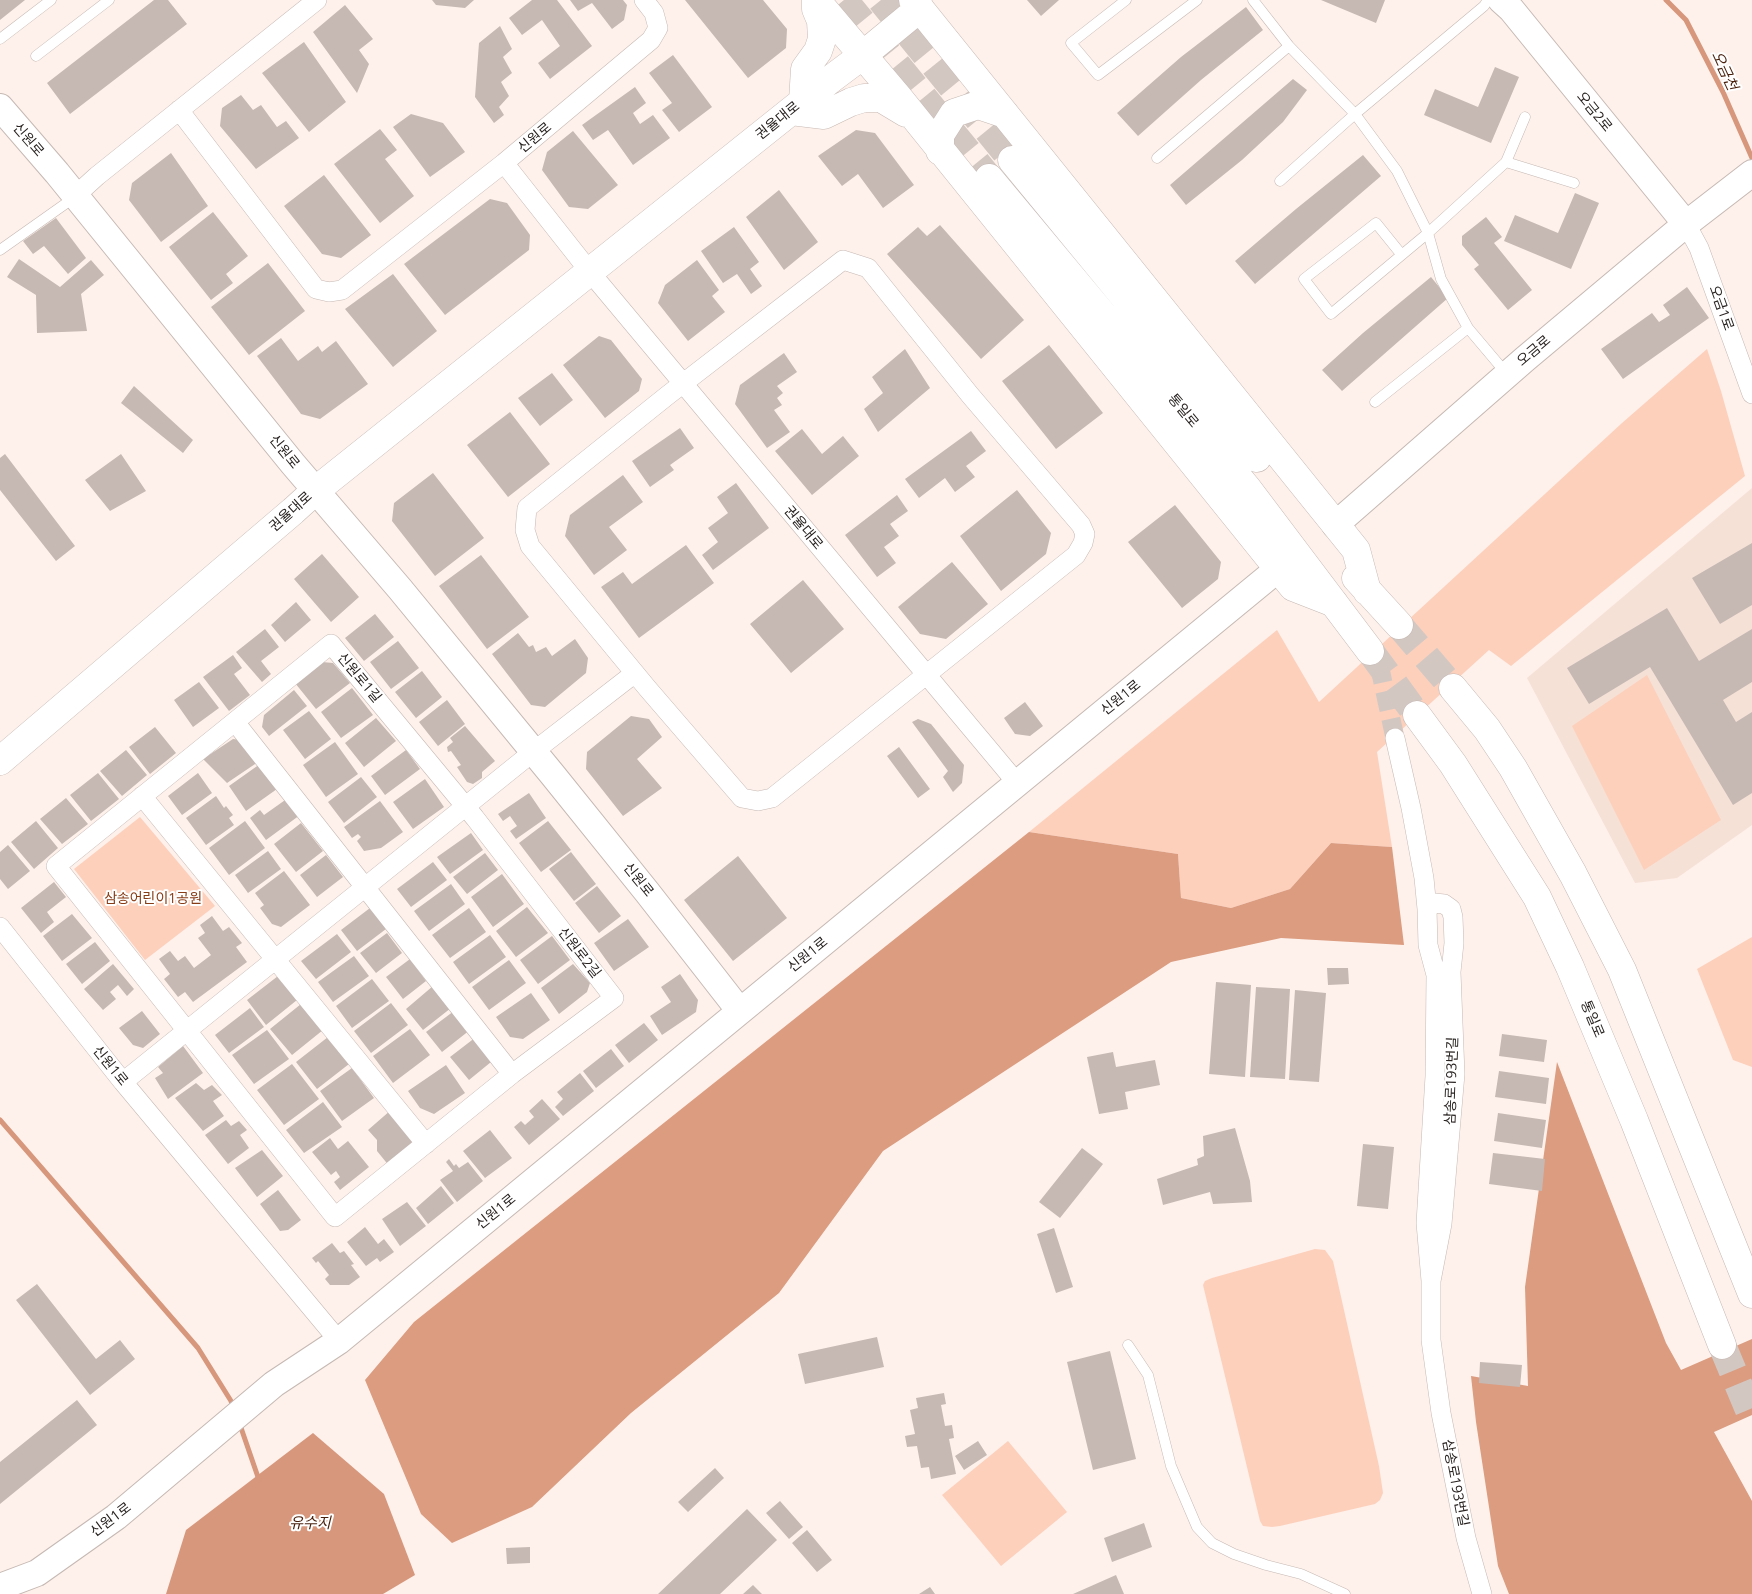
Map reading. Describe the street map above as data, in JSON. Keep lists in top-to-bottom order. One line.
{"streets":{"main road":["권율대로","통일로"],"street":["오금2로","신원로","오금1로","오금로","신원로1길","신원1로","신원로2길","삼송로193번길"]},"crossings":[["오금2로","오금1로"],["오금2로","오금로"],["권율대로","신원로"],["권율대로","신원1로"],["신원로","신원1로"],["오금1로","오금로"],["신원로1길","신원로2길"]],"water":["오금천","유수지"],"parks":["삼송어린이1공원"]}
